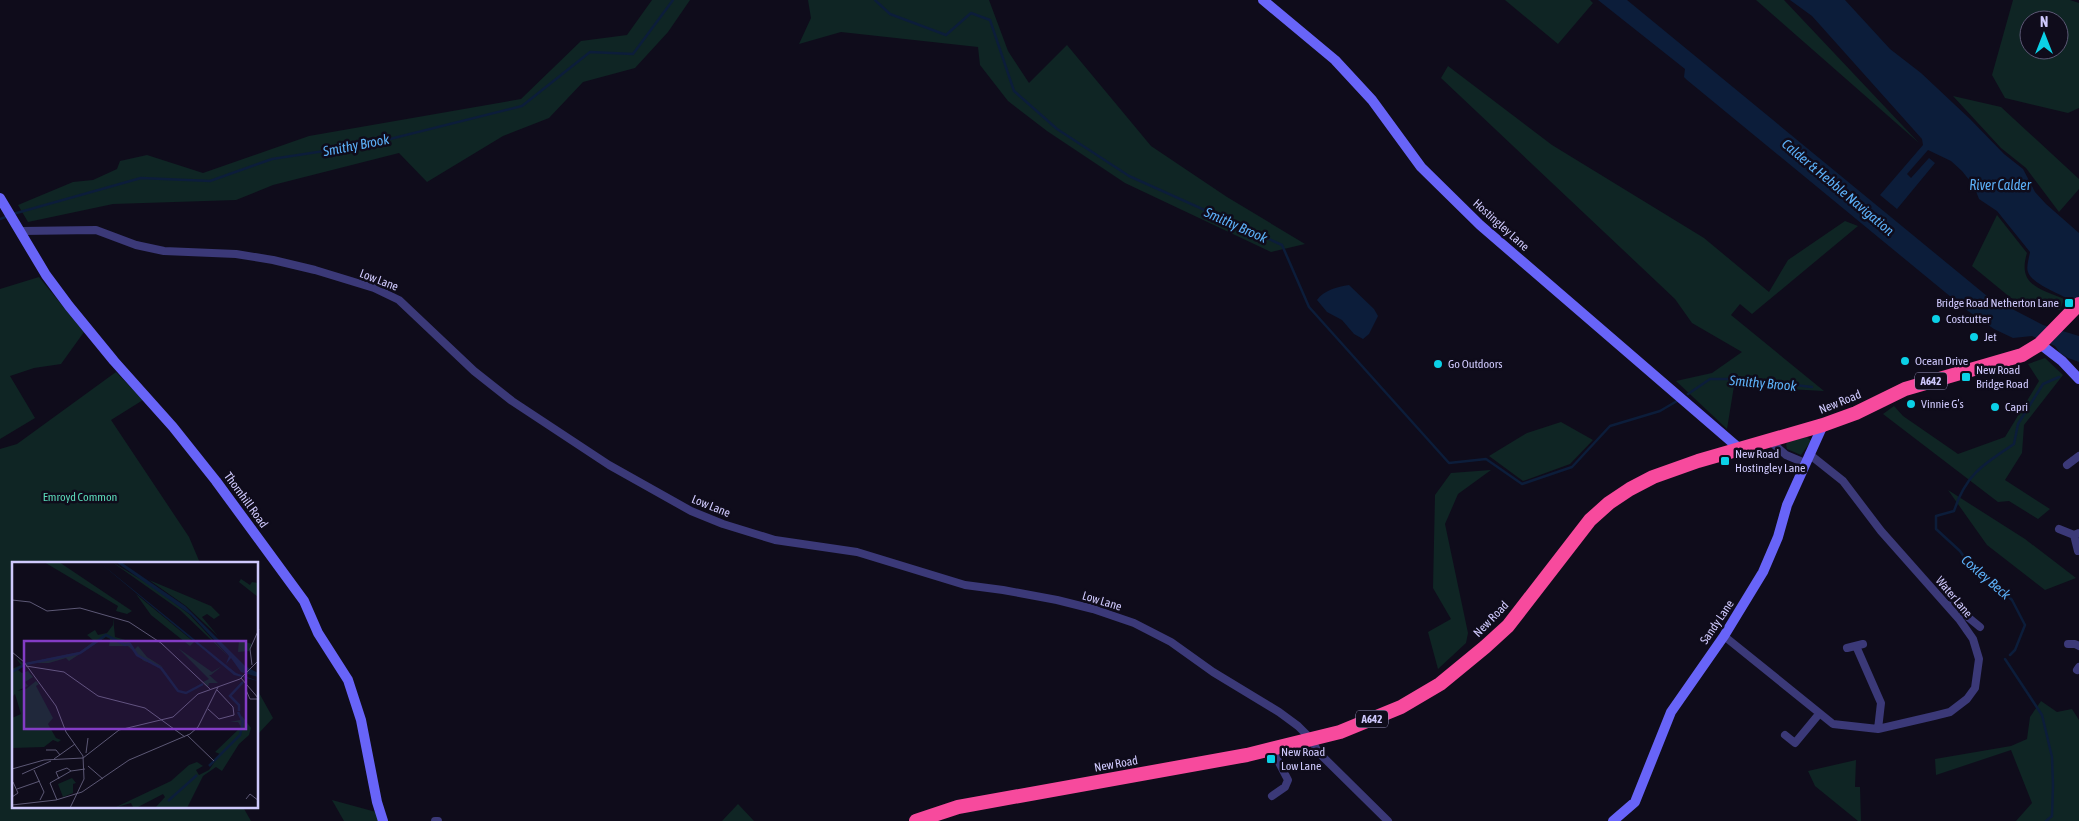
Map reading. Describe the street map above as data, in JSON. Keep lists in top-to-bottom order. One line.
{"streets":{"highway":["A642","New Road"],"street":["Hostingley Lane","Low Lane","Thornhill Road","Water Lane","Sandy Lane"]},"crossings":[["Hostingley Lane","New Road"],["Low Lane","New Road"],["Low Lane","Thornhill Road"],["A642","New Road"],["New Road","Water Lane"],["New Road","Sandy Lane"],["Water Lane","Sandy Lane"]],"water":["Smithy Brook","River Calder","Calder & Hebble Navigation","Coxley Beck"],"parks":["Emroyd Common"],"places":{"transit":["Bridge Road Netherton Lane","New Road Bridge Road","New Road Hostingley Lane","New Road Low Lane"],"other":["Costcutter","Jet","Ocean Drive","Go Outdoors","Vinnie G’s","Capri"]},"north":"top"}
